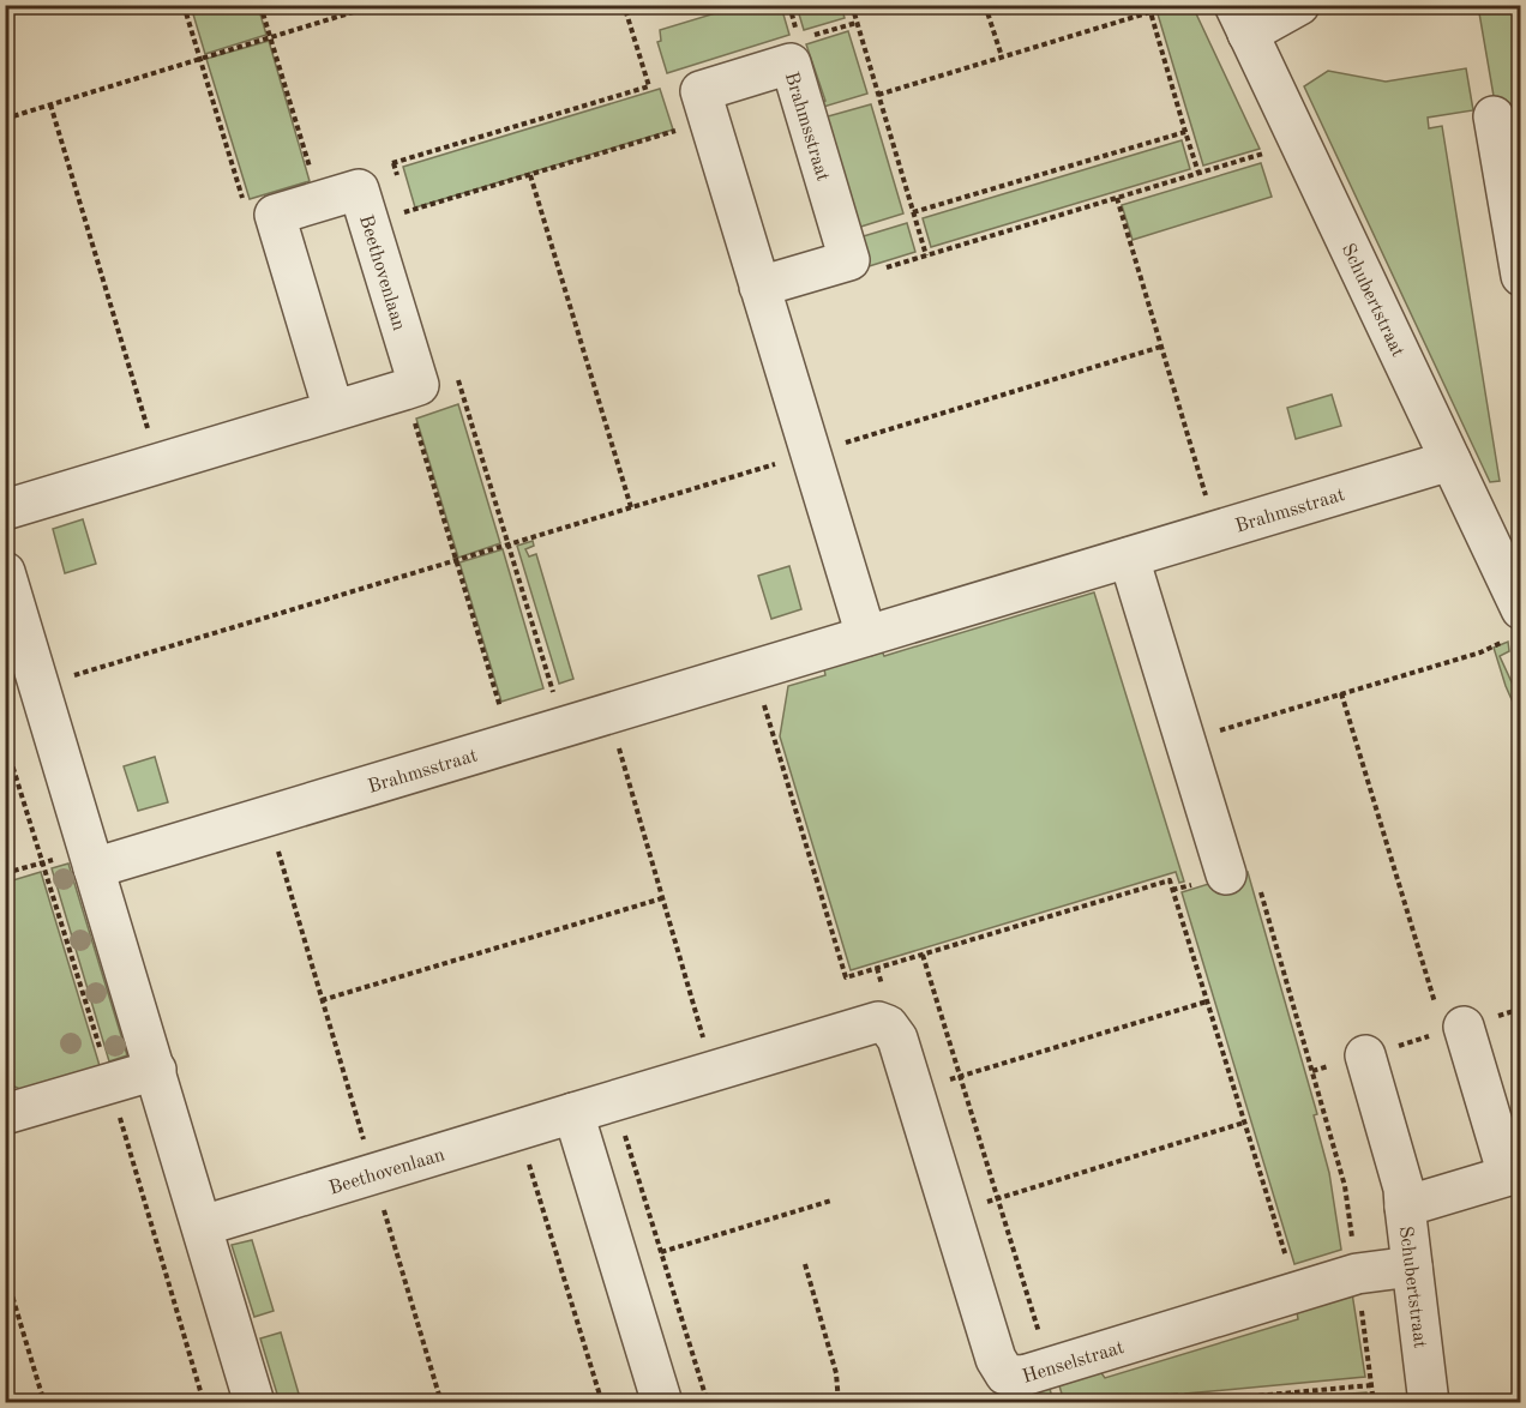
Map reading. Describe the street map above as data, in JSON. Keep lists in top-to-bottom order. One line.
{"streets":{"street":["Brahmsstraat","Beethovenlaan","Schubertstraat","Henselstraat"]},"crossings":[["Brahmsstraat","Schubertstraat"],["Beethovenlaan","Henselstraat"],["Schubertstraat","Henselstraat"]]}
